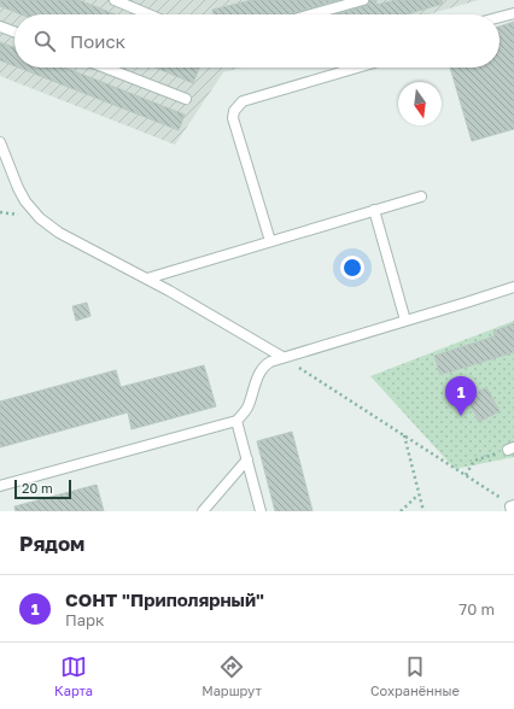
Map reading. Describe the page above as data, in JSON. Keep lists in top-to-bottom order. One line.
{"scale_bar":"20 m","north":"bottom","page":{"search":"Поиск","pins":"1","scale":"20 m","heading":"Рядом","list":[{"mark":"1","name":"СОНТ \"Приполярный\"","note":"Парк","value":"70 m"}],"nav":["Карта","Маршрут","Сохранённые"]}}
